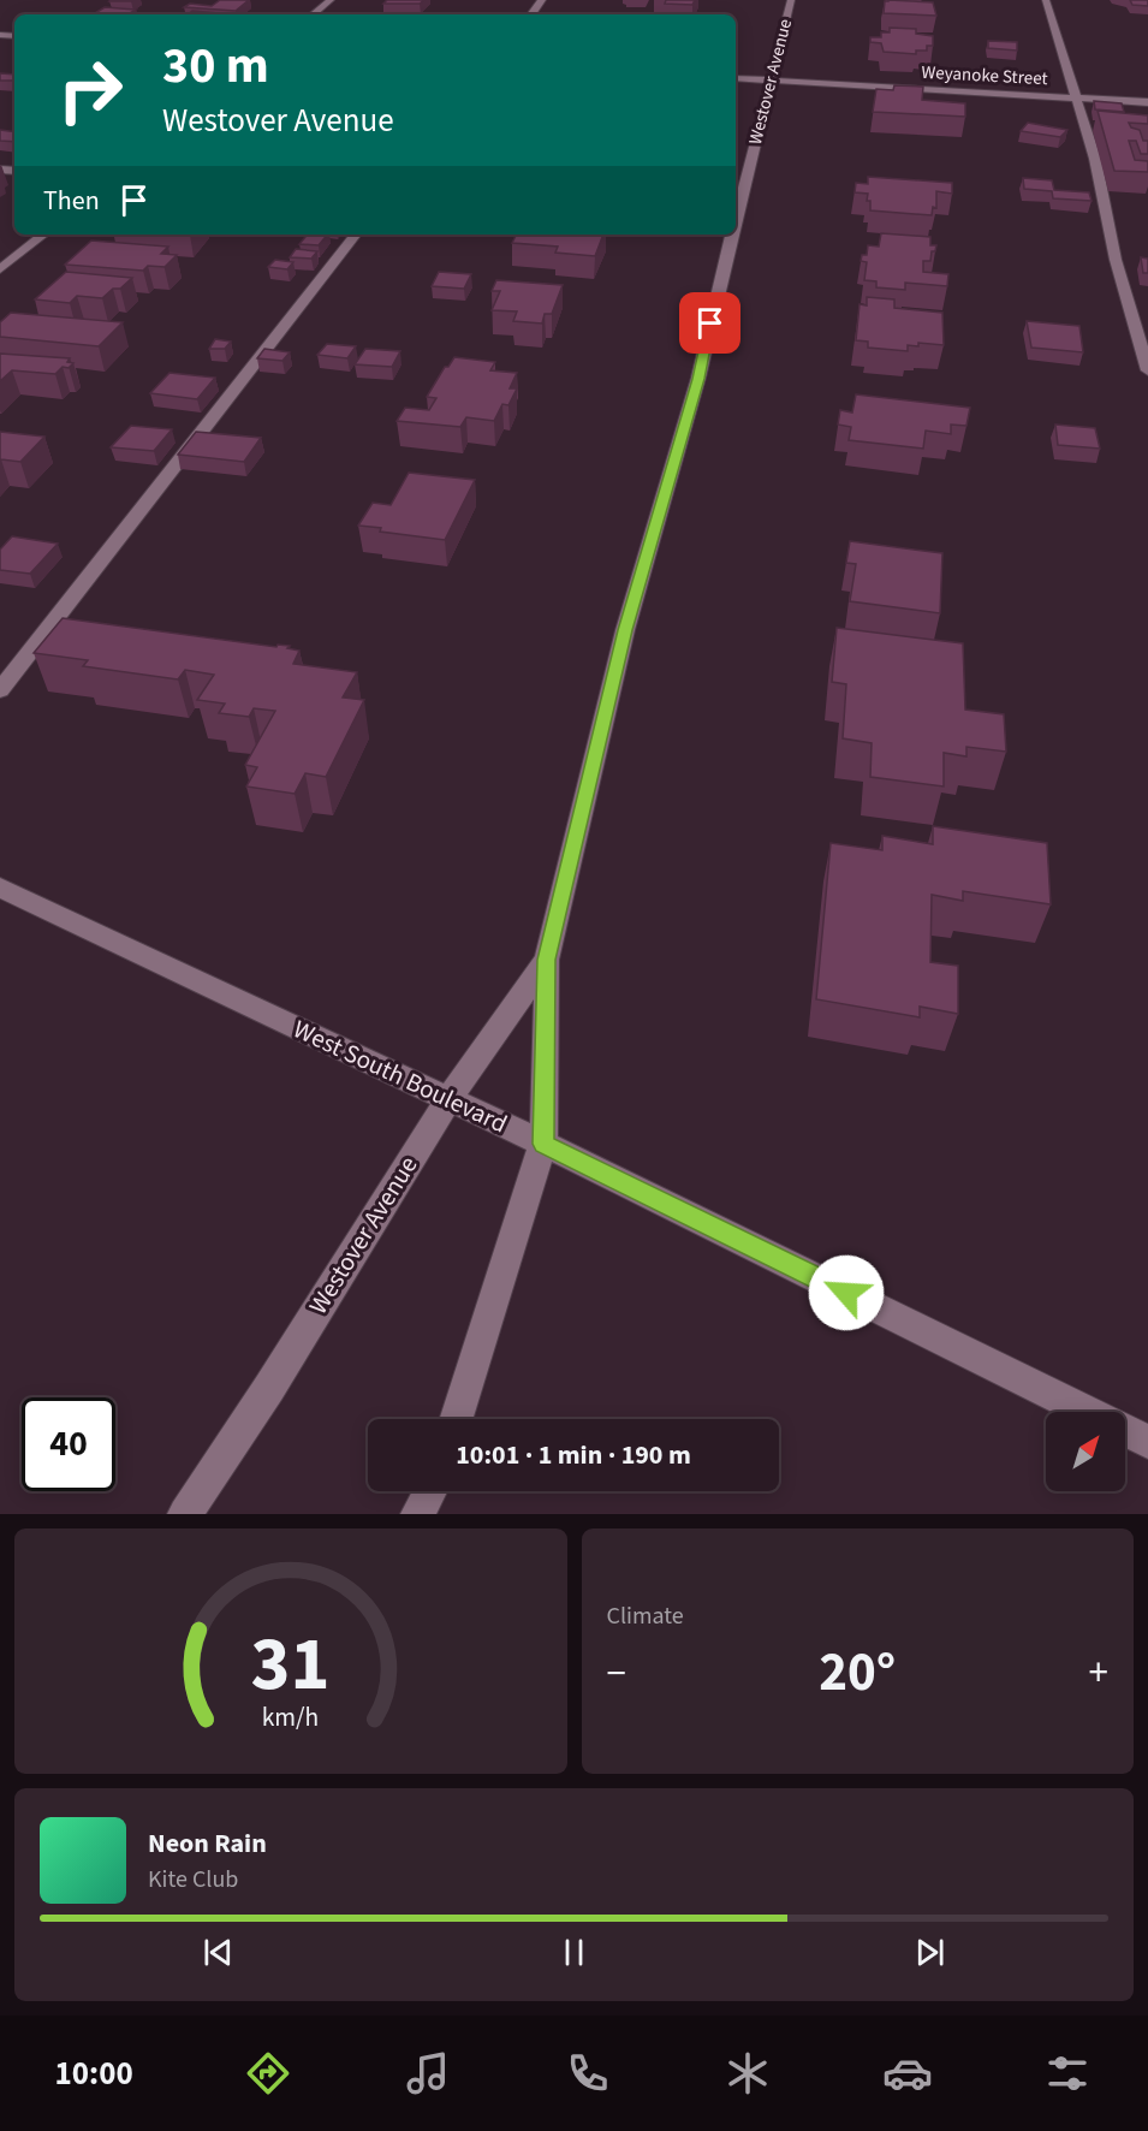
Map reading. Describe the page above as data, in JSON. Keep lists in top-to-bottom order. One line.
{"streets":{"street":["Weyanoke Street","Westover Avenue","West South Boulevard"]},"crossings":[["Weyanoke Street","Westover Avenue"],["Westover Avenue","West South Boulevard"]],"north":"top right","page":{"turn":["30 m","Westover Avenue"],"then":"Then","limit":"40","trip":"10:01 · 1 min · 190 m","tile":"Climate","heat":["−","20°","+"],"song":["Neon Rain","Kite Club"],"tabs":"10:00","gauge":["31","km/h"]}}
